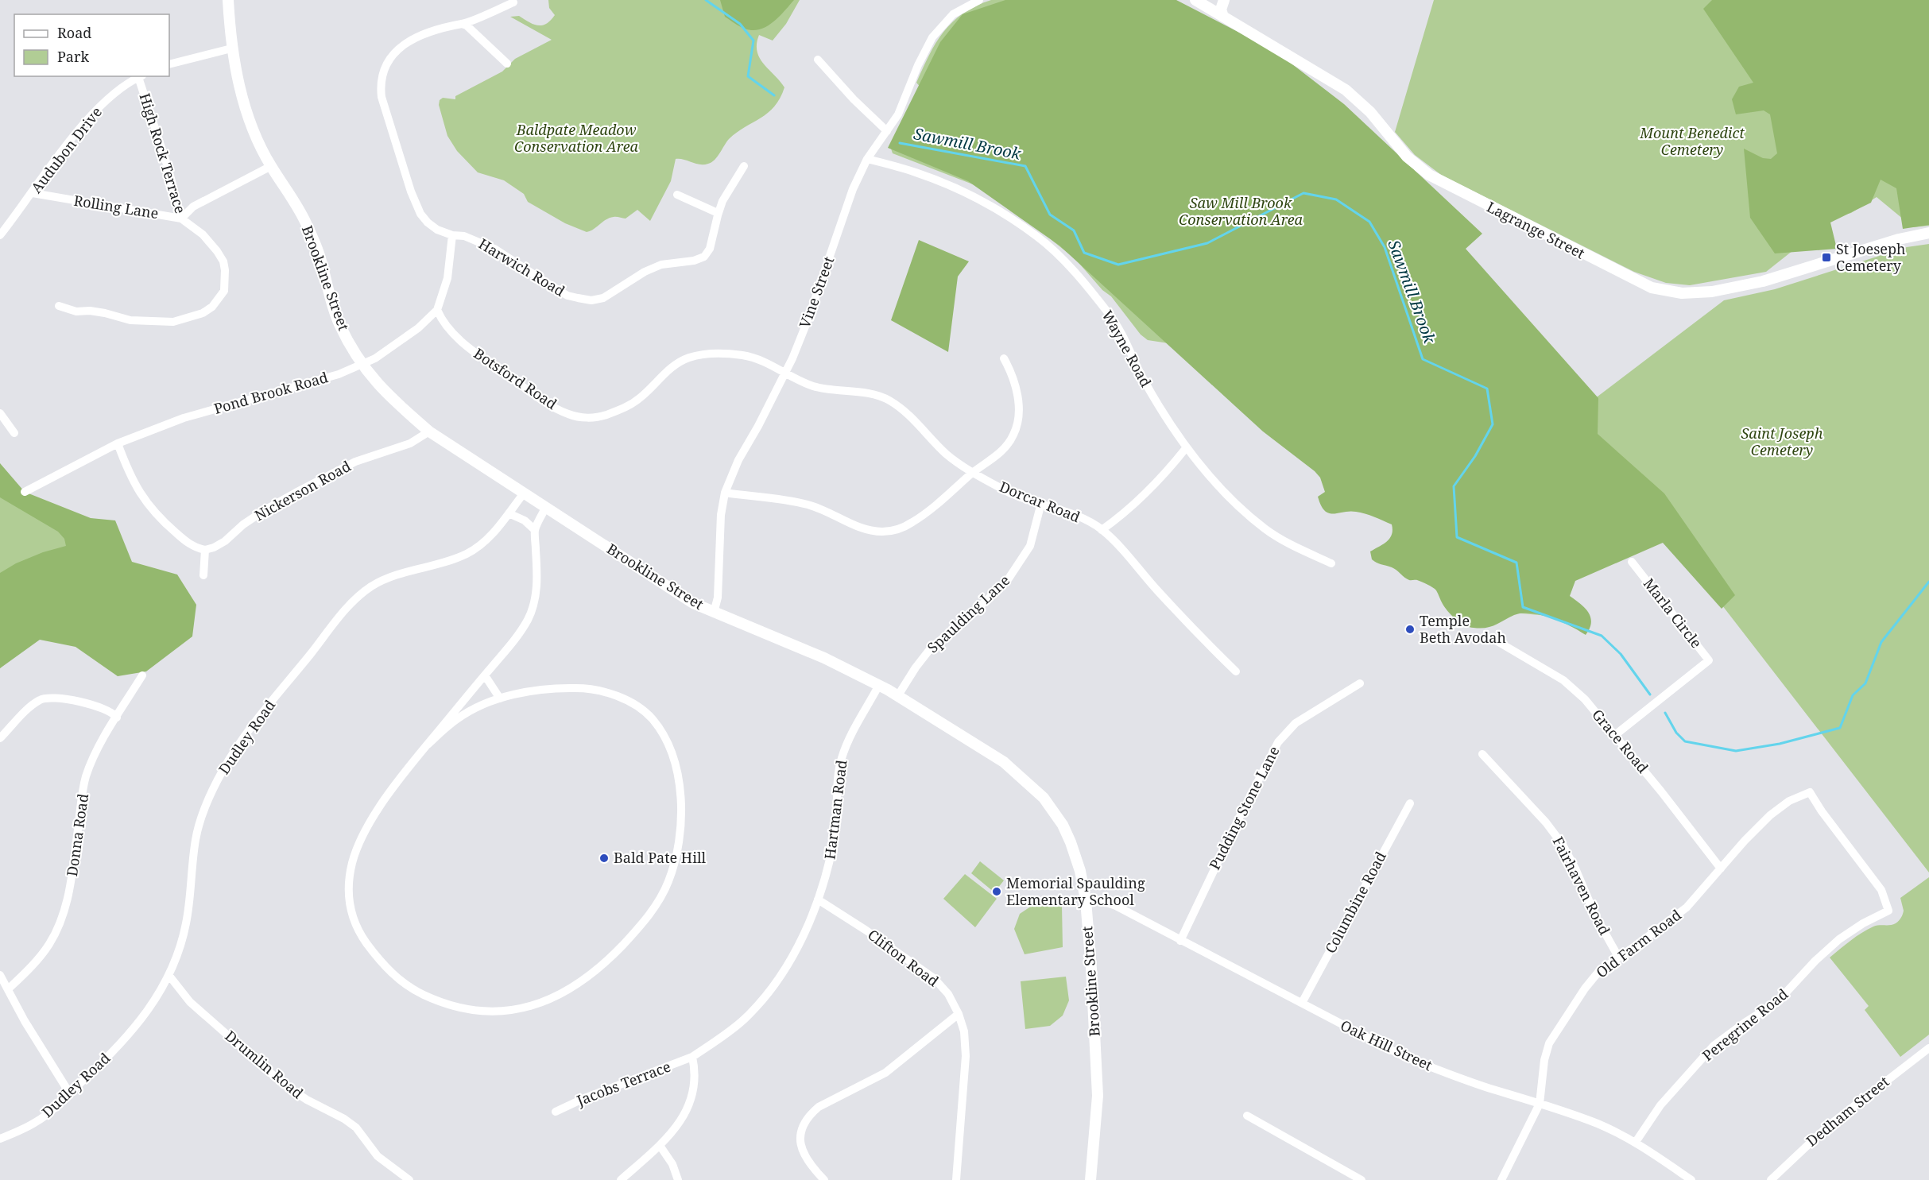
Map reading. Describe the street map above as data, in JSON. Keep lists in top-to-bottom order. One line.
{"streets":{"main road":["Lagrange Street","Brookline Street"],"street":["Audubon Drive","High Rock Terrace","Rolling Lane","Harwich Road","Vine Street","Wayne Road","Botsford Road","Pond Brook Road","Nickerson Road","Dorcar Road","Marla Circle","Spaulding Lane","Dudley Road","Grace Road","Pudding Stone Lane","Hartman Road","Donna Road","Fairhaven Road","Columbine Road","Old Farm Road","Clifton Road","Peregrine Road","Oak Hill Street","Drumlin Road","Jacobs Terrace","Dedham Street"]},"crossings":[["Audubon Drive","High Rock Terrace"],["Audubon Drive","Rolling Lane"],["High Rock Terrace","Rolling Lane"],["Harwich Road","Pond Brook Road"],["Brookline Street","Vine Street"],["Brookline Street","Pond Brook Road"],["Brookline Street","Nickerson Road"],["Brookline Street","Spaulding Lane"],["Brookline Street","Dudley Road"],["Brookline Street","Hartman Road"],["Brookline Street","Oak Hill Street"],["Vine Street","Wayne Road"],["Vine Street","Botsford Road"],["Vine Street","Dorcar Road"],["Botsford Road","Pond Brook Road"],["Botsford Road","Dorcar Road"],["Dorcar Road","Spaulding Lane"],["Marla Circle","Grace Road"],["Dudley Road","Drumlin Road"],["Grace Road","Old Farm Road"],["Pudding Stone Lane","Oak Hill Street"],["Hartman Road","Clifton Road"],["Hartman Road","Jacobs Terrace"],["Fairhaven Road","Old Farm Road"],["Columbine Road","Oak Hill Street"],["Old Farm Road","Peregrine Road"],["Old Farm Road","Oak Hill Street"],["Peregrine Road","Oak Hill Street"]],"water":["Sawmill Brook"],"parks":["Baldpate Meadow Conservation Area","Mount Benedict Cemetery","Saw Mill Brook Conservation Area","Saint Joseph Cemetery"],"places":{"transit":["St Joeseph Cemetery"],"other":["Temple Beth Avodah","Bald Pate Hill","Memorial Spaulding Elementary School"]},"legend":["Road","Park"]}
